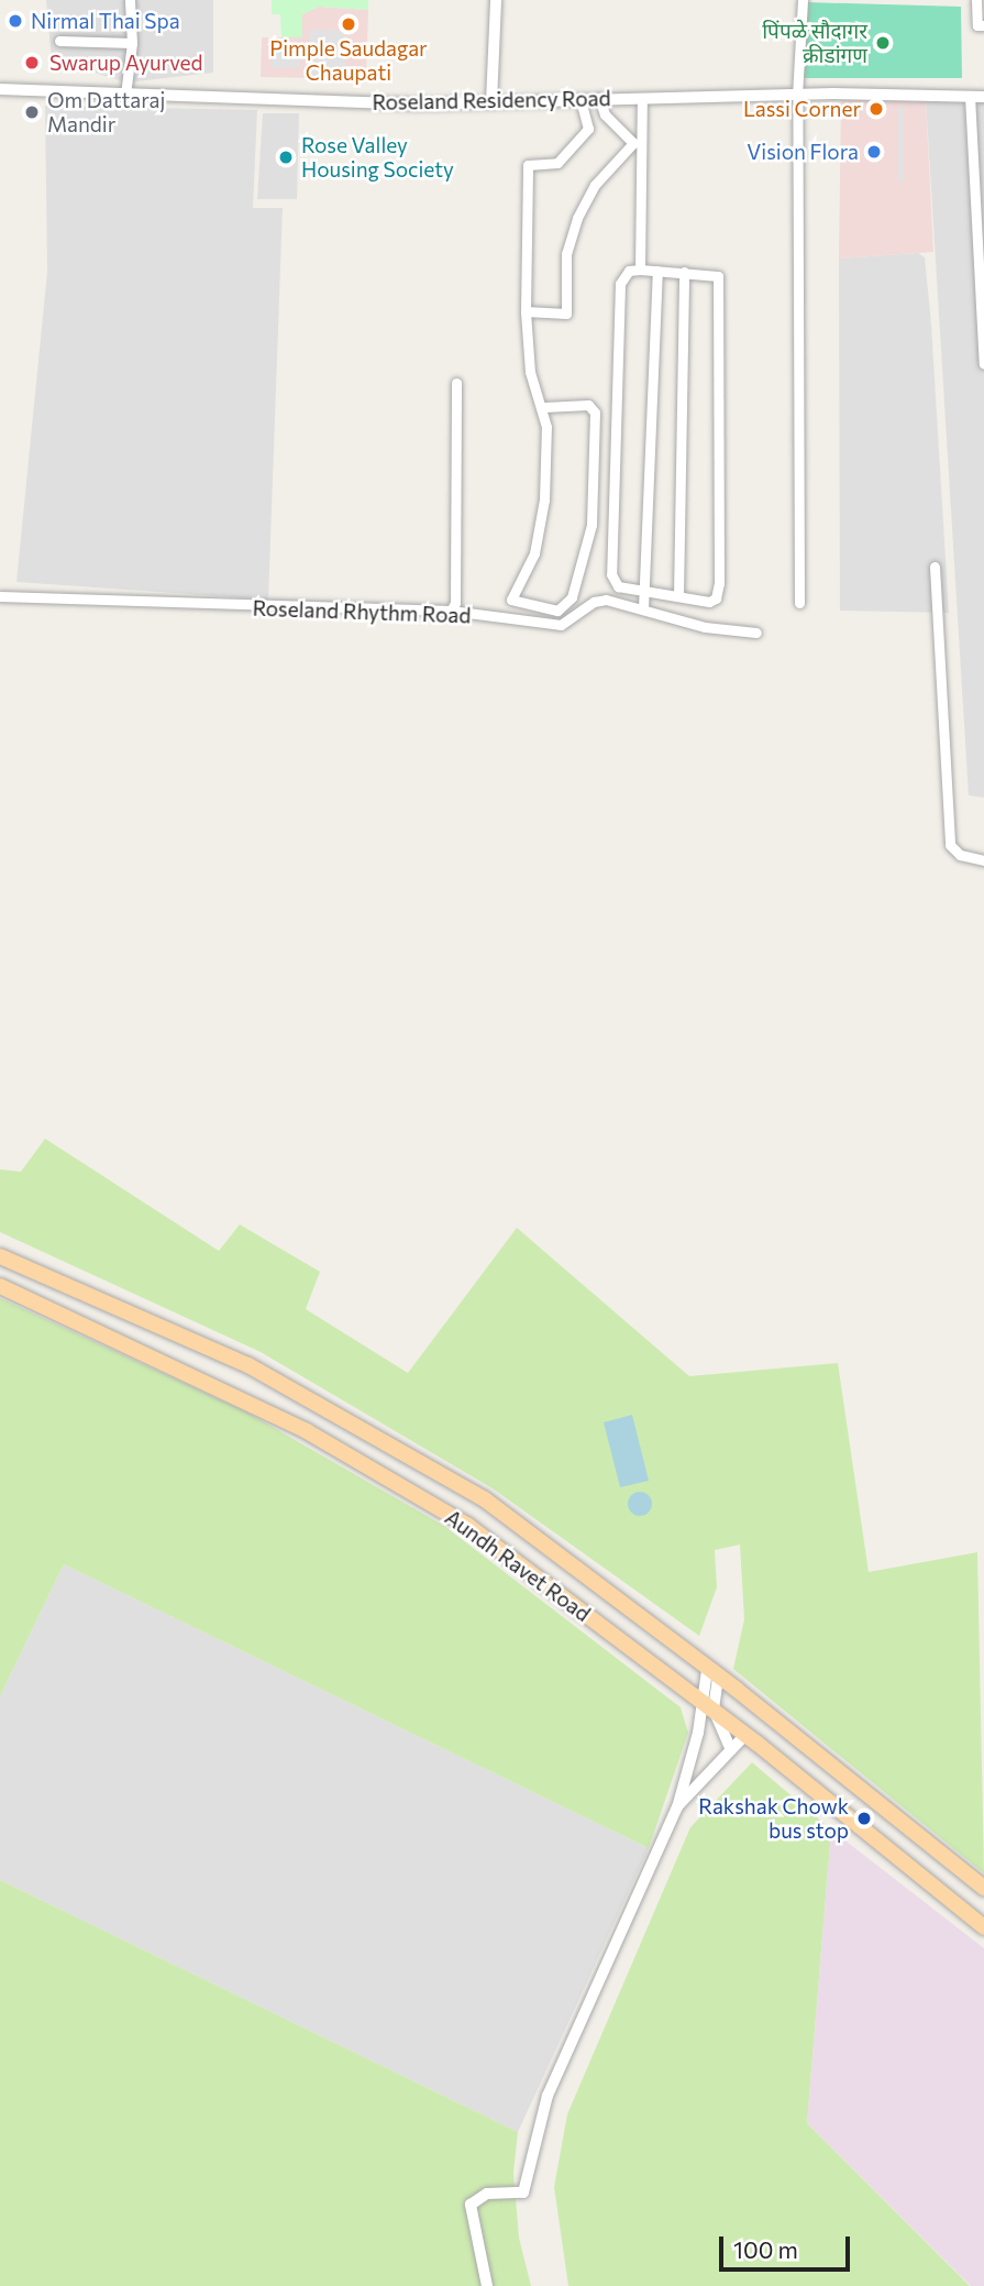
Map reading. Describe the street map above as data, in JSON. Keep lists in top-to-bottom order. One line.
{"streets":{"main road":["Aundh Ravet Road"],"street":["Roseland Residency Road","Roseland Rhythm Road"]},"places":["Nirmal Thai Spa","Pimple Saudagar Chaupati","पिंपळे सौदागर क्रीडांगण","Swarup Ayurved","Lassi Corner","Om Dattaraj Mandir","Vision Flora","Rose Valley Housing Society","Rakshak Chowk bus stop"],"scale_bar":"100 m"}
